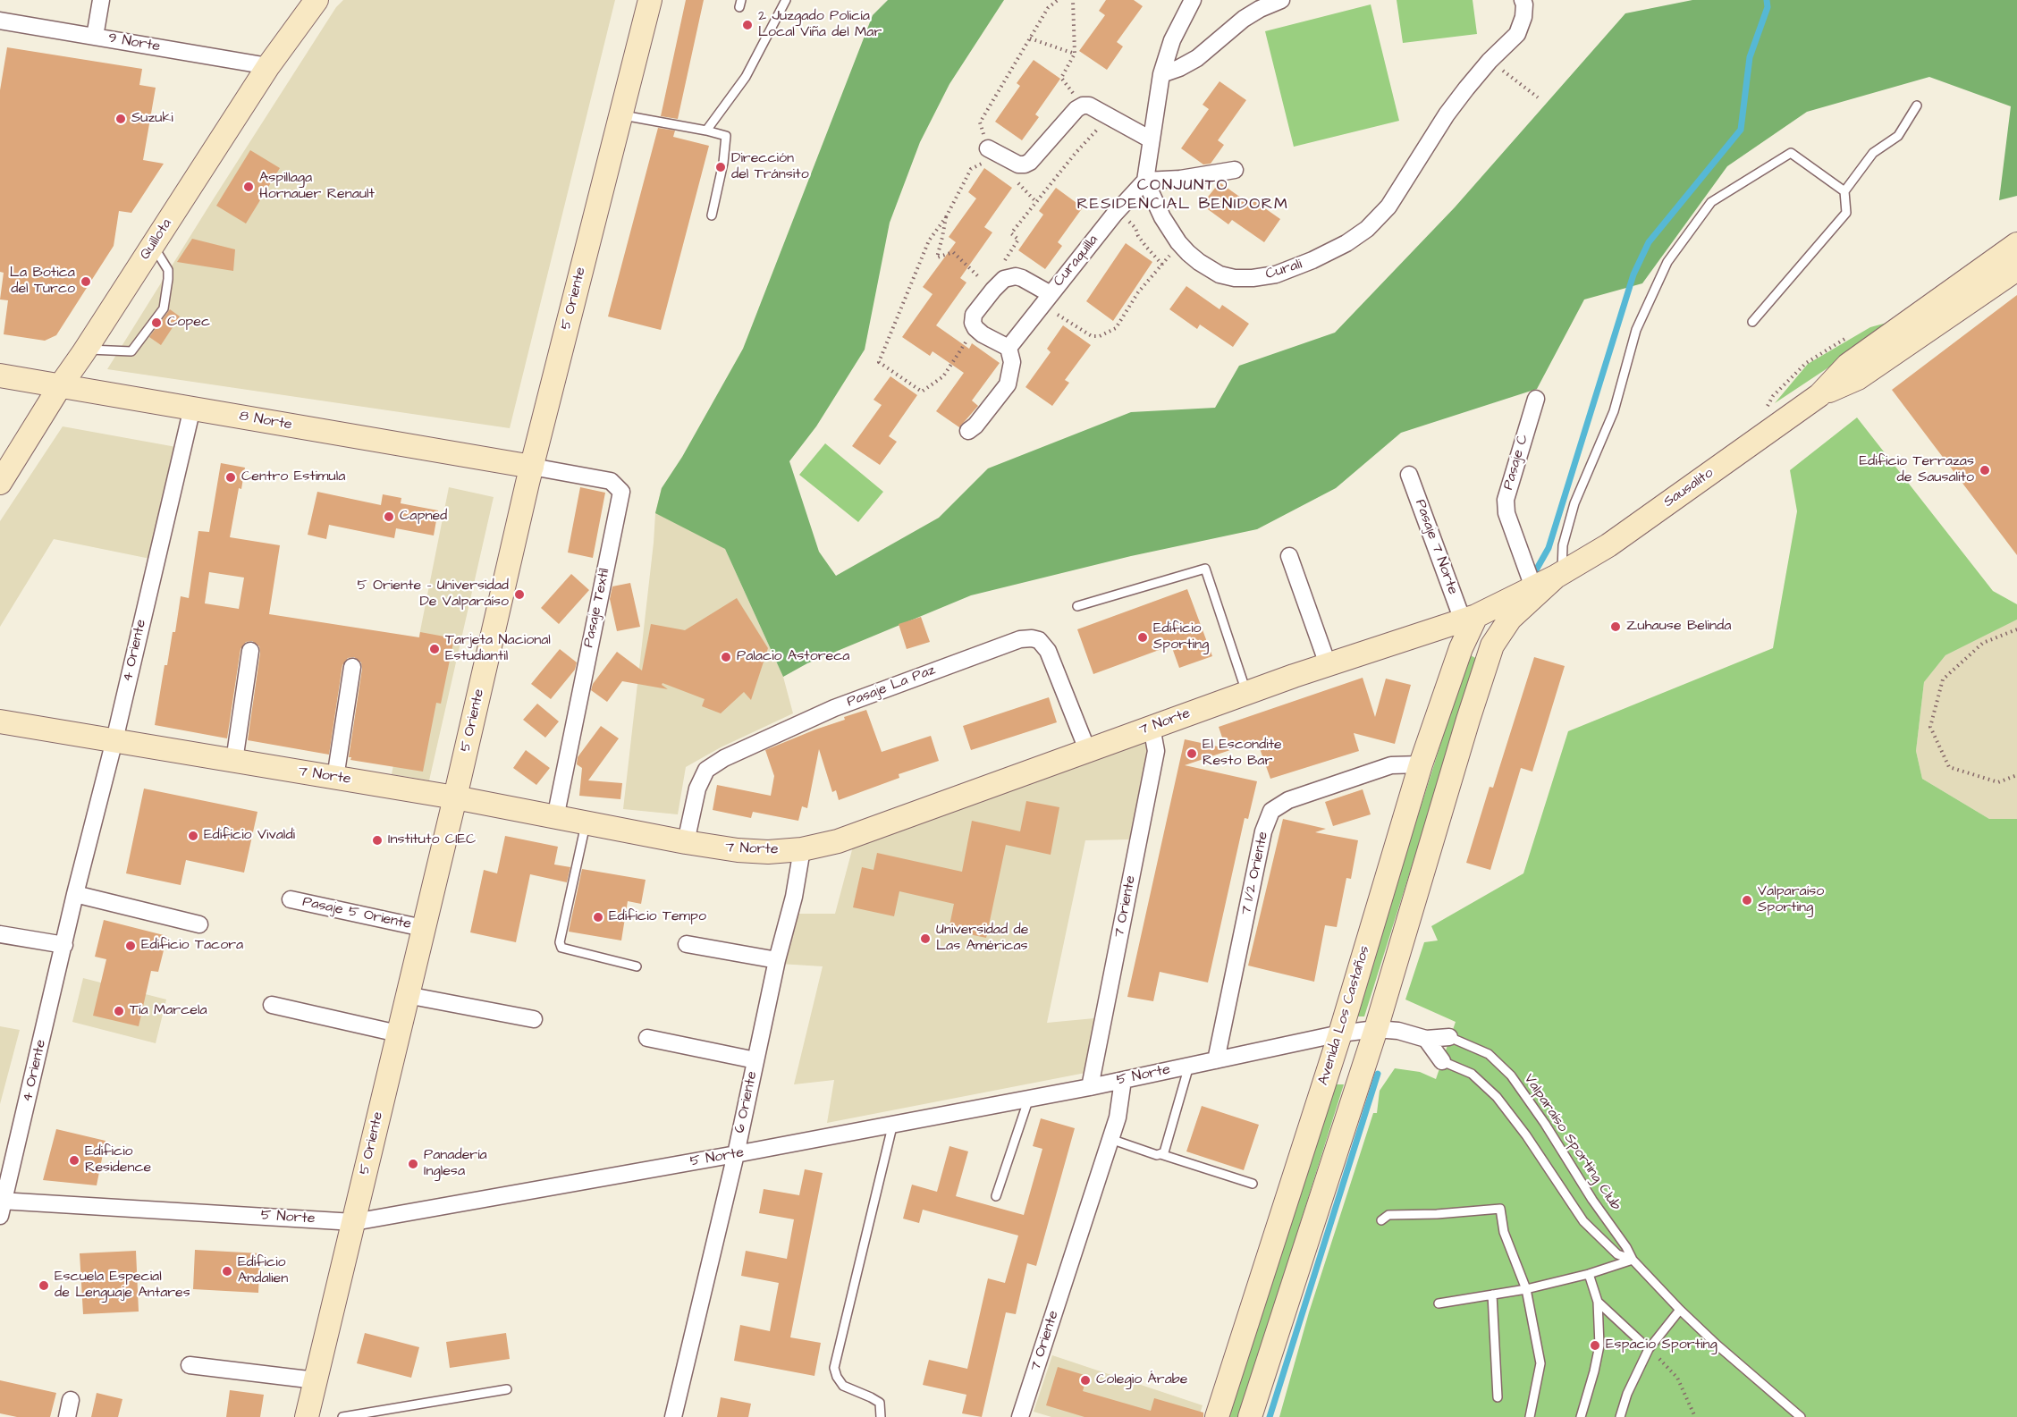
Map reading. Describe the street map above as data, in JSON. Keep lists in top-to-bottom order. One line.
{"streets":{"main road":["Quillota","5 Oriente","8 Norte","Sausalito","7 Norte","Avenida Los Castaños"],"street":["9 Norte","Curaquilla","Curali","Pasaje C","Pasaje 7 Norte","Pasaje Textil","4 Oriente","Pasaje La Paz","7 1/2 Oriente","7 Oriente","Pasaje 5 Oriente","5 Norte","6 Oriente"],"lane":["Valparaíso Sporting Club"]},"crossings":[["9 Norte","Quillota"],["Quillota","8 Norte"],["Curaquilla","Curali"],["5 Oriente","8 Norte"],["5 Oriente","Pasaje Textil"],["5 Oriente","7 Norte"],["5 Oriente","Pasaje 5 Oriente"],["5 Oriente","5 Norte"],["8 Norte","Pasaje Textil"],["8 Norte","4 Oriente"],["Pasaje C","Sausalito"],["Sausalito","Pasaje 7 Norte"],["Sausalito","7 Norte"],["Sausalito","Avenida Los Castaños"],["Pasaje 7 Norte","7 Norte"],["Pasaje 7 Norte","Avenida Los Castaños"],["Pasaje Textil","7 Norte"],["4 Oriente","7 Norte"],["4 Oriente","5 Norte"],["Pasaje La Paz","7 Norte"],["7 Norte","7 Oriente"],["7 Norte","Avenida Los Castaños"],["7 Norte","6 Oriente"],["7 1/2 Oriente","Avenida Los Castaños"],["7 1/2 Oriente","5 Norte"],["7 Oriente","5 Norte"],["Avenida Los Castaños","5 Norte"],["5 Norte","6 Oriente"],["5 Norte","Valparaíso Sporting Club"]],"districts":["CONJUNTO RESIDENCIAL BENIDORM"],"places":["2 Juzgado Policía Local Viña del Mar","Suzuki","Dirección del Tránsito","Aspillaga Hornauer Renault","La Botica del Turco","Copec","Edificio Terrazas de Sausalito","Centro Estimula","Capned","5 Oriente - Universidad De Valparaíso","Zuhause Belinda","Edificio Sporting","Tarjeta Nacional Estudiantil","Palacio Astoreca","El Escondite Resto Bar","Edificio Vivaldi","Instituto CIEC","Valparaíso Sporting","Edificio Tempo","Universidad de Las Américas","Edificio Tacora","Tía Marcela","Edificio Residence","Panadería Inglesa","Edificio Andalien","Escuela Especial de Lenguaje Antares","Espacio Sporting","Colegio Árabe"]}
